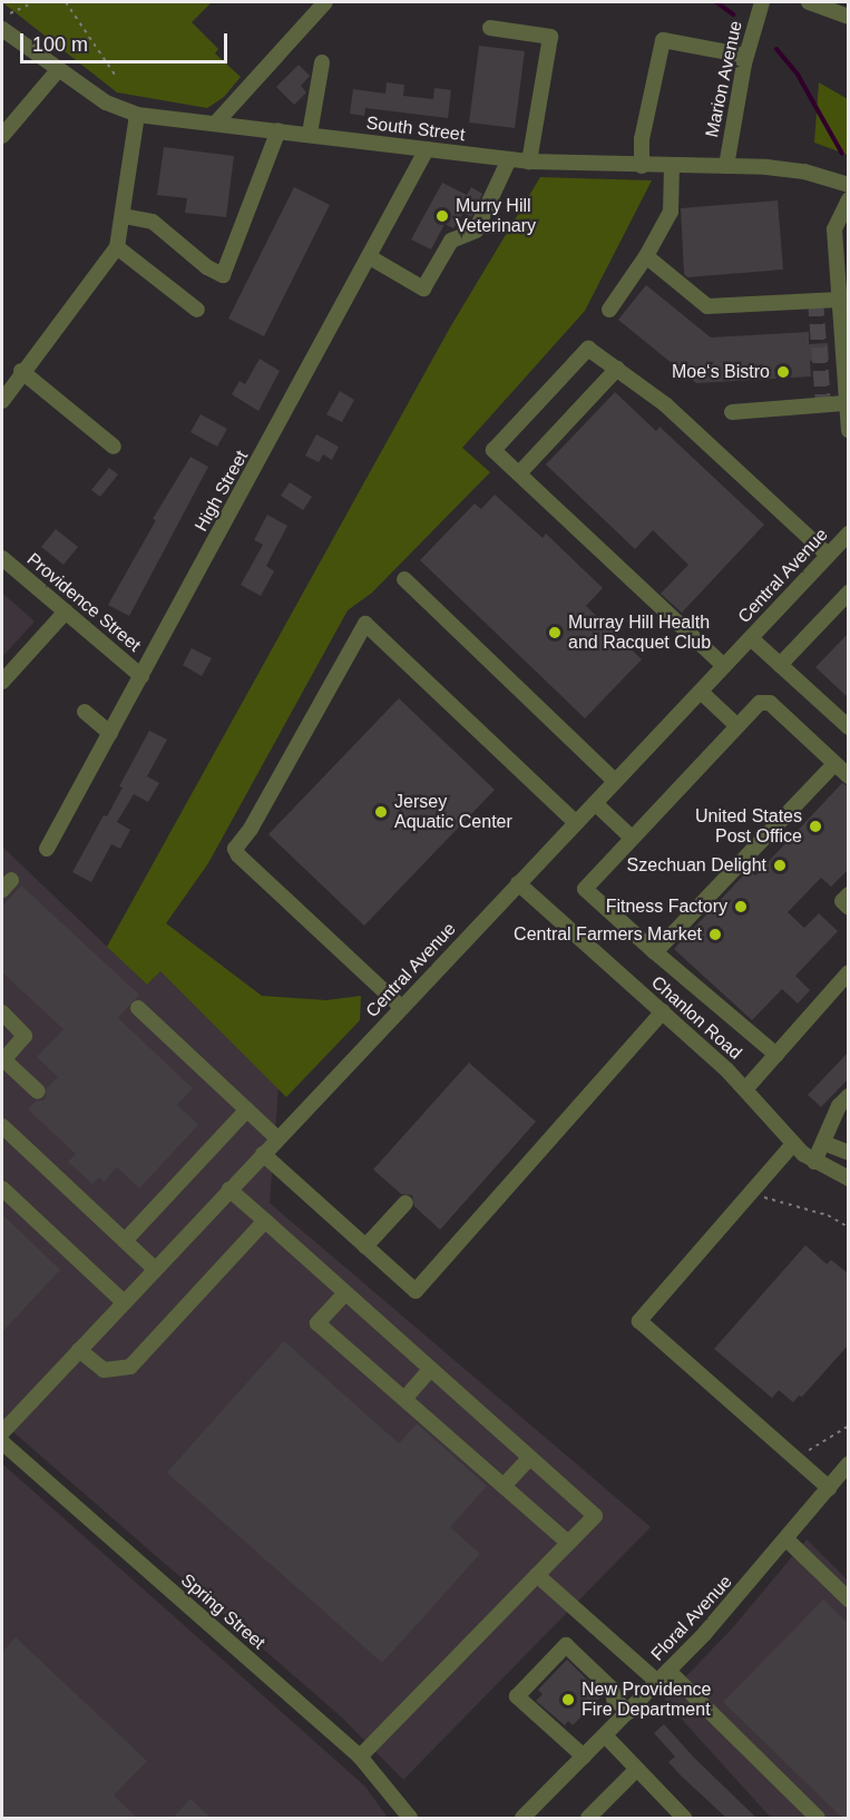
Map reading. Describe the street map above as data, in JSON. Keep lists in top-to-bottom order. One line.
{"streets":{"street":["Marion Avenue","South Street","High Street","Central Avenue","Providence Street","Chanlon Road","Spring Street","Floral Avenue"]},"crossings":[["Marion Avenue","South Street"],["South Street","High Street"],["High Street","Providence Street"],["Central Avenue","Chanlon Road"]],"places":["Murry Hill Veterinary","Moe‘s Bistro","Murray Hill Health and Racquet Club","Jersey Aquatic Center","United States Post Office","Szechuan Delight","Fitness Factory","Central Farmers Market","New Providence Fire Department"],"scale_bar":"100 m"}
